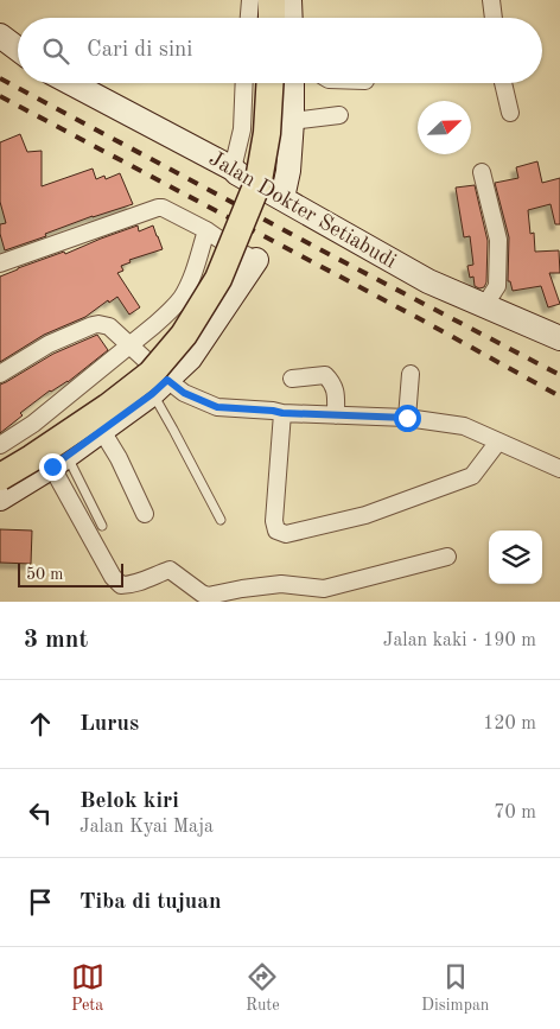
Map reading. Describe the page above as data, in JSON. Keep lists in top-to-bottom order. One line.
{"streets":{"main road":["Jalan Dokter Setiabudi"]},"scale_bar":"50 m","north":"top right","page":{"search":"Cari di sini","scale":"50 m","heading":["3 mnt","Jalan kaki · 190 m"],"list":[["Lurus","120 m"],["Belok kiri","Jalan Kyai Maja","70 m"],"Tiba di tujuan"],"nav":["Peta","Rute","Disimpan"]}}
